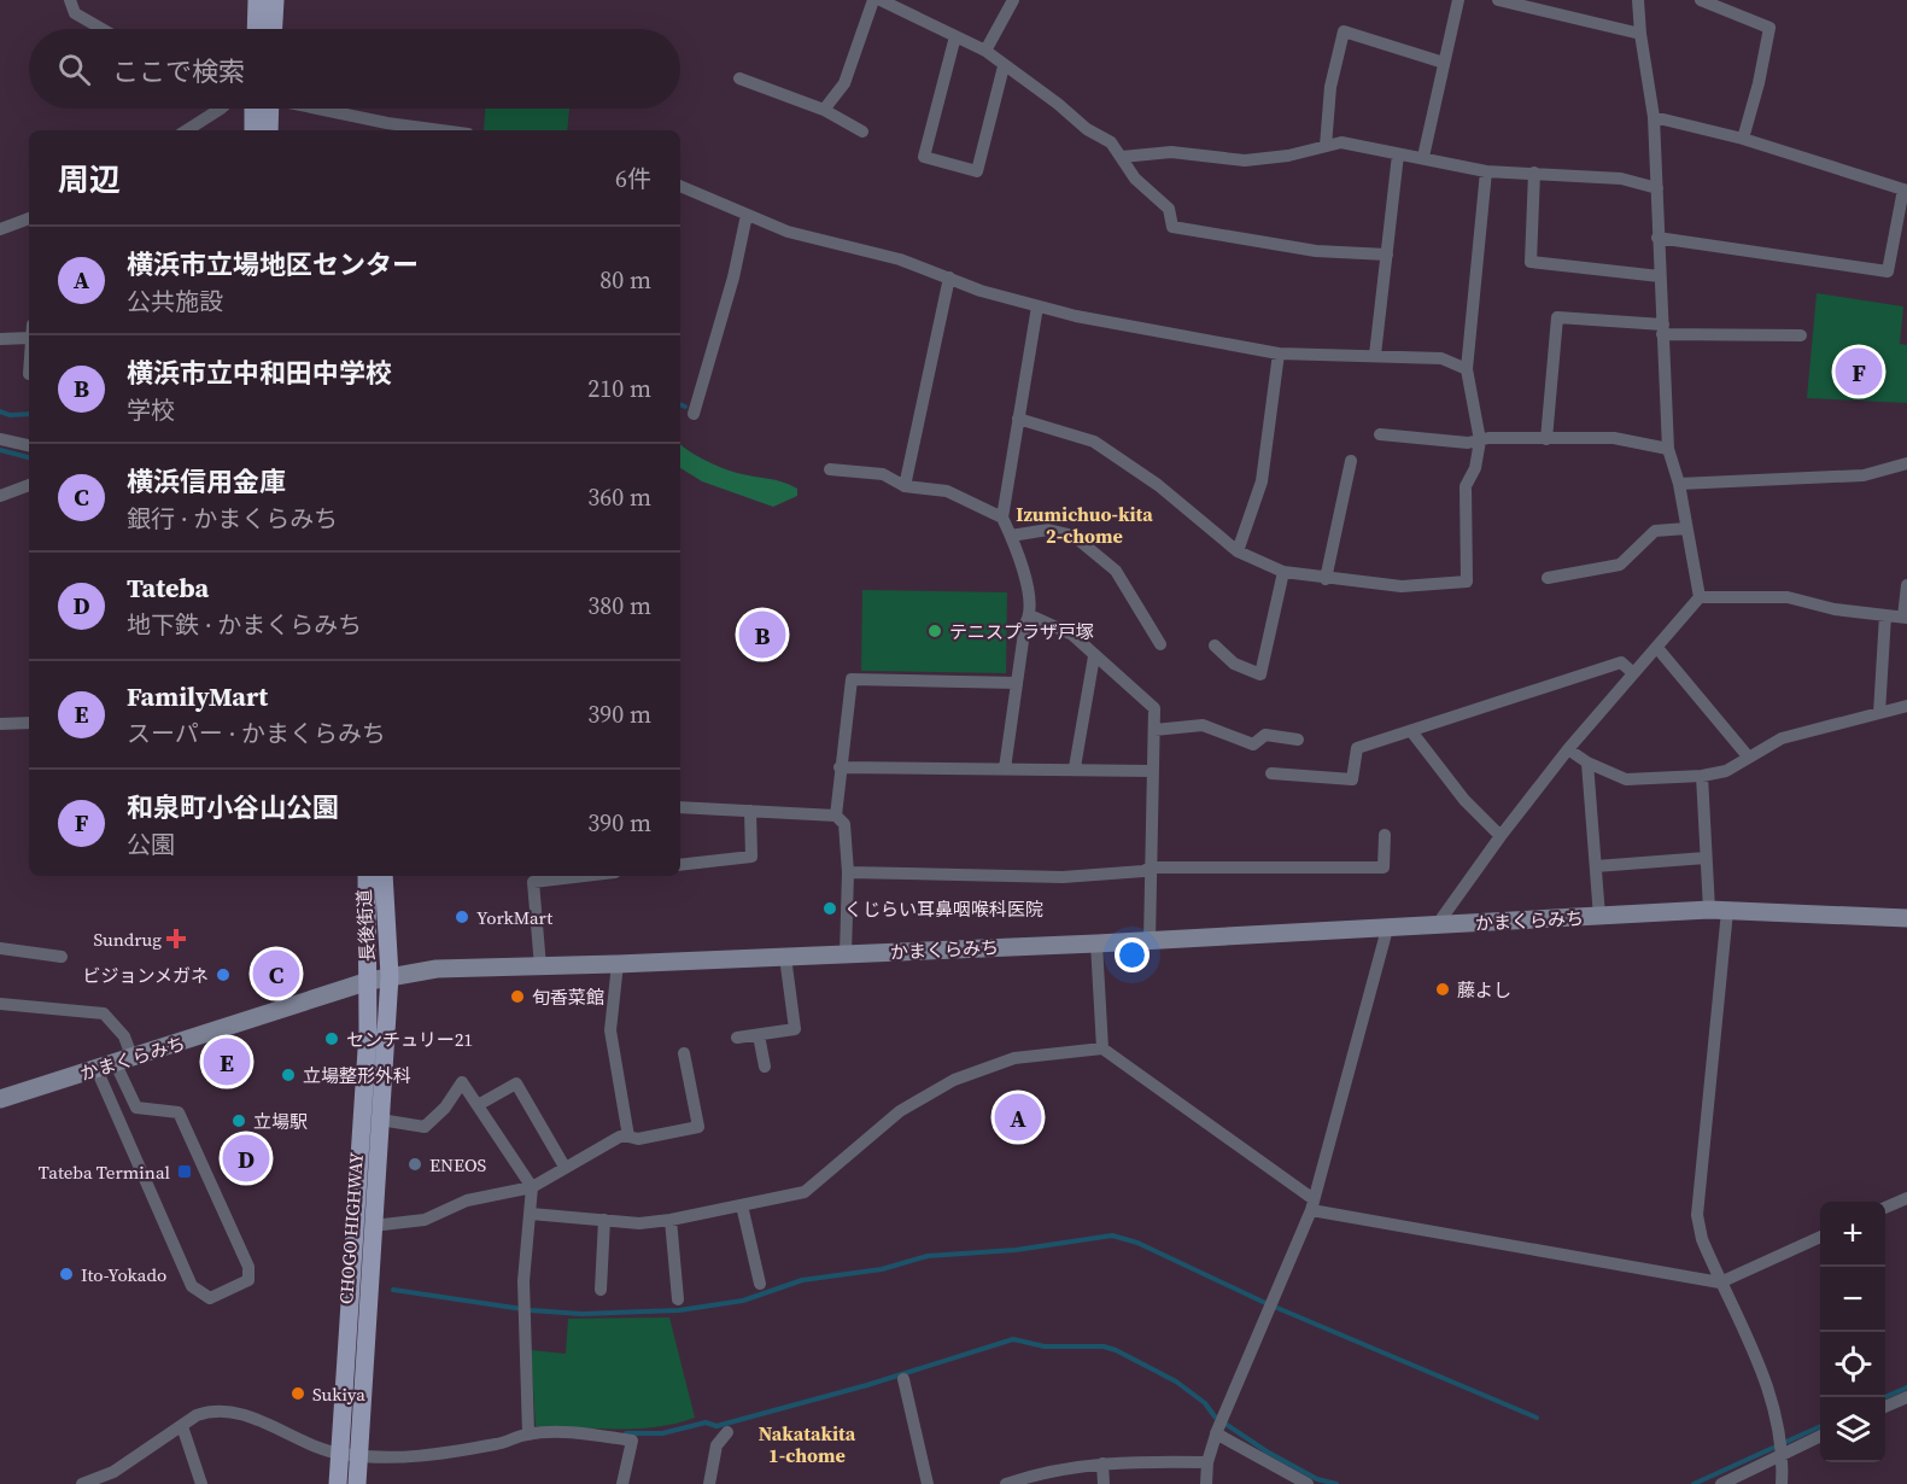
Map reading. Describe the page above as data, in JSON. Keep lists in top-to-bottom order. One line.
{"streets":{"main road":["かまくらみち","長後街道","CHOGO HIGHWAY"]},"crossings":[["かまくらみち","長後街道"],["かまくらみち","CHOGO HIGHWAY"],["長後街道","CHOGO HIGHWAY"]],"districts":["Izumichuo-kita 2-chome","Nakatakita 1-chome"],"places":{"other":["テニスプラザ戸塚","くじらい耳鼻咽喉科医院","YorkMart","ビジョンメガネ","藤よし","旬香菜館","センチュリー21","立場整形外科","立場駅","ENEOS","Ito-Yokado","Sukiya"],"health":["Sundrug"],"transit":["Tateba Terminal"]},"page":{"search":"ここで検索","heading":["周辺","6件"],"list":[{"mark":"A","name":"横浜市立場地区センター","note":"公共施設","value":"80 m"},{"mark":"B","name":"横浜市立中和田中学校","note":"学校","value":"210 m"},{"mark":"C","name":"横浜信用金庫","note":"銀行 · かまくらみち","value":"360 m"},{"mark":"D","name":"Tateba","note":"地下鉄 · かまくらみち","value":"380 m"},{"mark":"E","name":"FamilyMart","note":"スーパー · かまくらみち","value":"390 m"},{"mark":"F","name":"和泉町小谷山公園","note":"公園","value":"390 m"}],"pins":["F","B","C","E","A","D"],"map_buttons":["+","−"]}}
